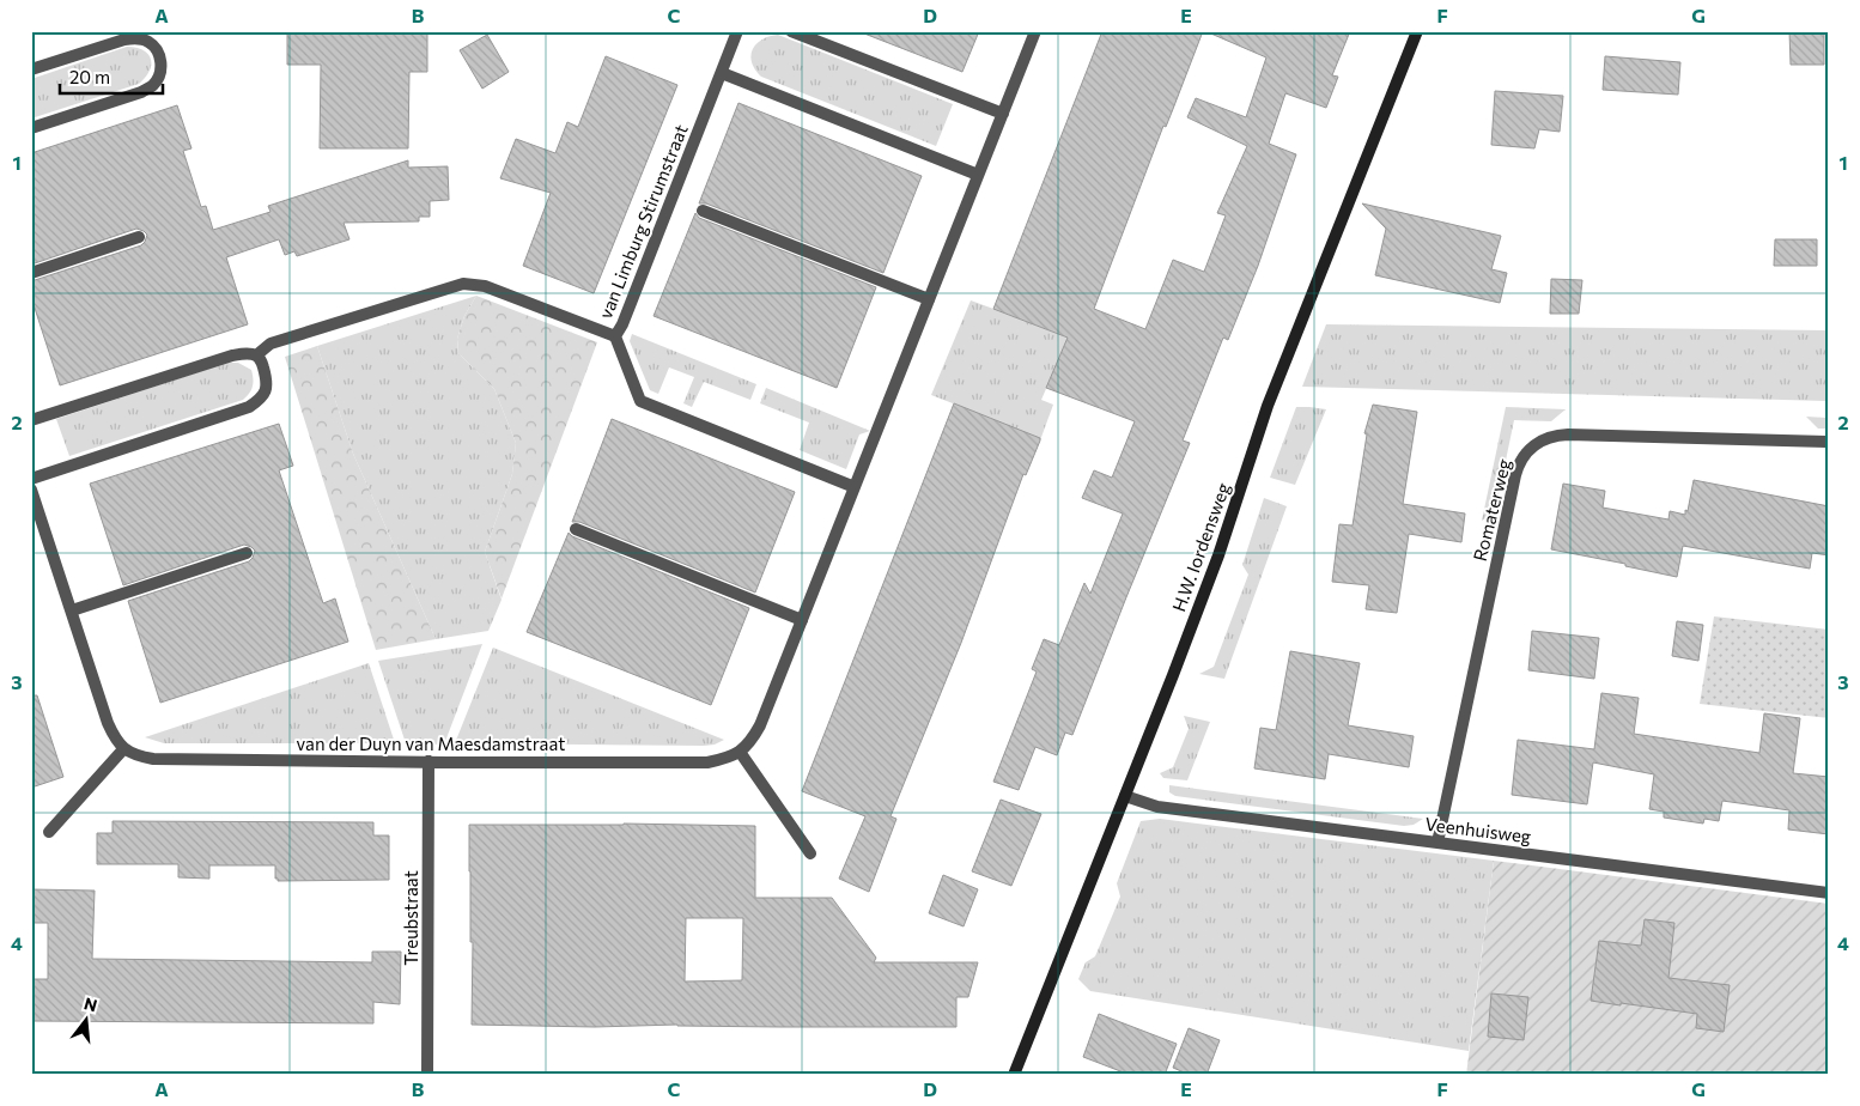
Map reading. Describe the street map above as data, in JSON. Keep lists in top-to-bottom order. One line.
{"streets":{"main road":["H.W. Iordensweg"],"street":["van Limburg Stirumstraat","Romaterweg","van der Duyn van Maesdamstraat","Veenhuisweg","Treubstraat"]},"crossings":[["Romaterweg","Veenhuisweg"],["H.W. Iordensweg","Veenhuisweg"],["van der Duyn van Maesdamstraat","Treubstraat"]],"scale_bar":"20 m","north":"top","grid":{"columns":["A","B","C","D","E","F","G"],"rows":["1","2","3","4"]}}
